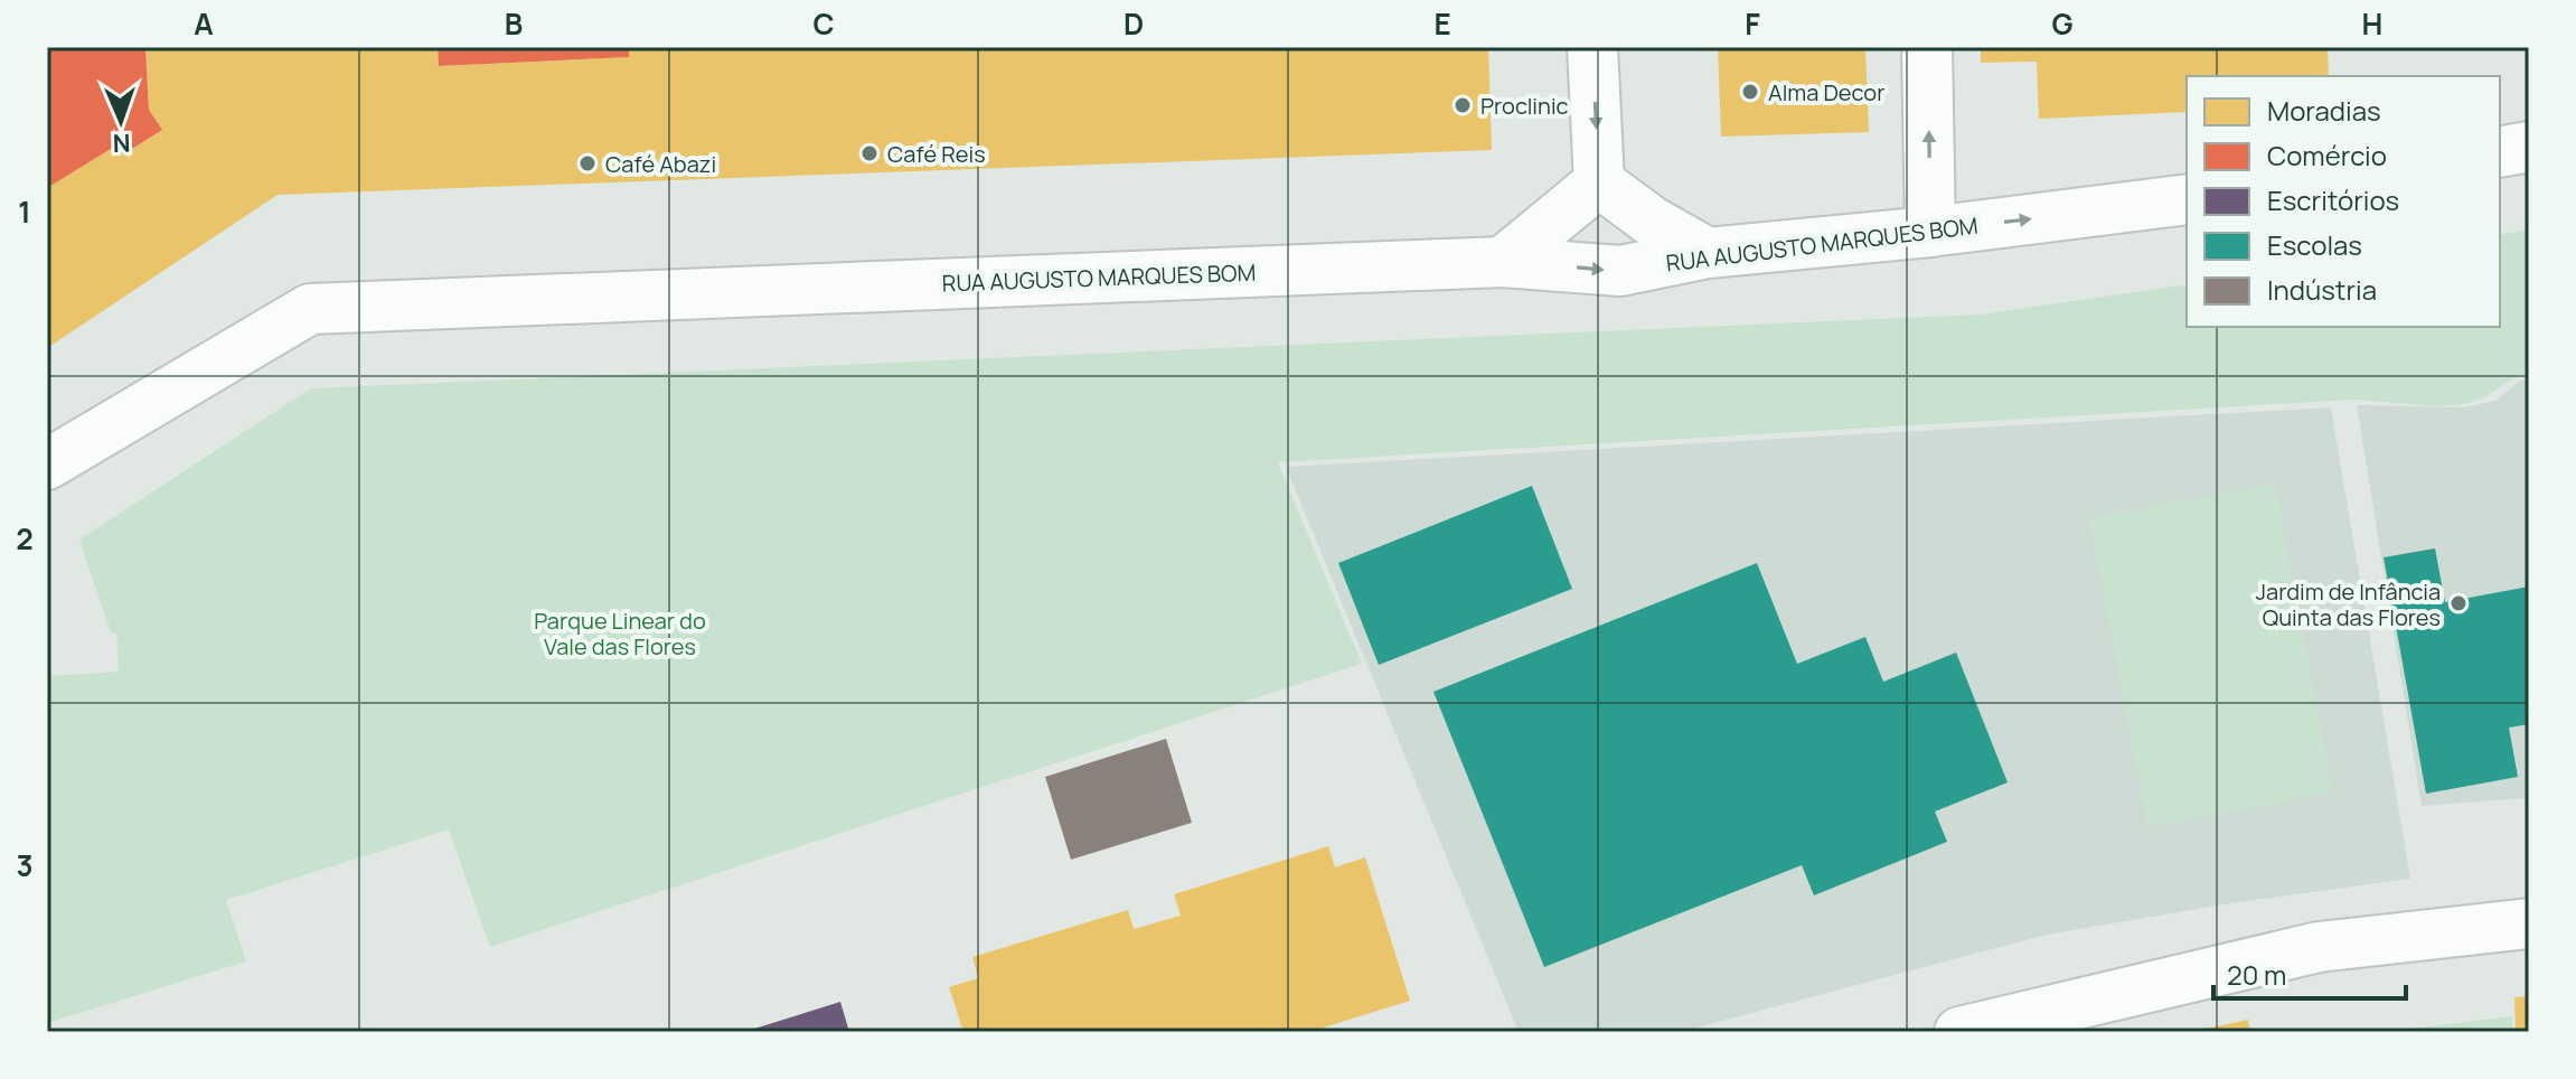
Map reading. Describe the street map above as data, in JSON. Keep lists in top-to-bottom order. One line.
{"streets":{"street":["RUA AUGUSTO MARQUES BOM"]},"parks":["Parque Linear do Vale das Flores"],"places":["Alma Decor","Proclinic","Café Reis","Café Abazi","Jardim de Infância Quinta das Flores"],"legend":["Moradias","Comércio","Escritórios","Escolas","Indústria"],"scale_bar":"20 m","north":"bottom","grid":{"columns":["A","B","C","D","E","F","G","H"],"rows":["1","2","3"]}}
